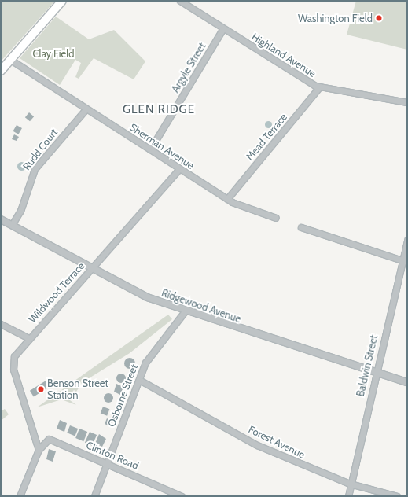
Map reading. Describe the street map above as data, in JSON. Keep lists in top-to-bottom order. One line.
{"streets":{"street":["Highland Avenue","Argyle Street","Mead Terrace","Sherman Avenue","Rudd Court","Wildwood Terrace","Ridgewood Avenue","Baldwin Street","Osborne Street","Forest Avenue","Clinton Road"]},"crossings":[["Highland Avenue","Argyle Street"],["Highland Avenue","Mead Terrace"],["Argyle Street","Sherman Avenue"],["Mead Terrace","Sherman Avenue"],["Sherman Avenue","Rudd Court"],["Sherman Avenue","Wildwood Terrace"],["Rudd Court","Ridgewood Avenue"],["Wildwood Terrace","Ridgewood Avenue"],["Wildwood Terrace","Clinton Road"],["Ridgewood Avenue","Baldwin Street"],["Ridgewood Avenue","Osborne Street"],["Baldwin Street","Forest Avenue"],["Osborne Street","Forest Avenue"],["Osborne Street","Clinton Road"]],"districts":["GLEN RIDGE"],"parks":["Clay Field"],"places":["Washington Field","Benson Street Station"]}
